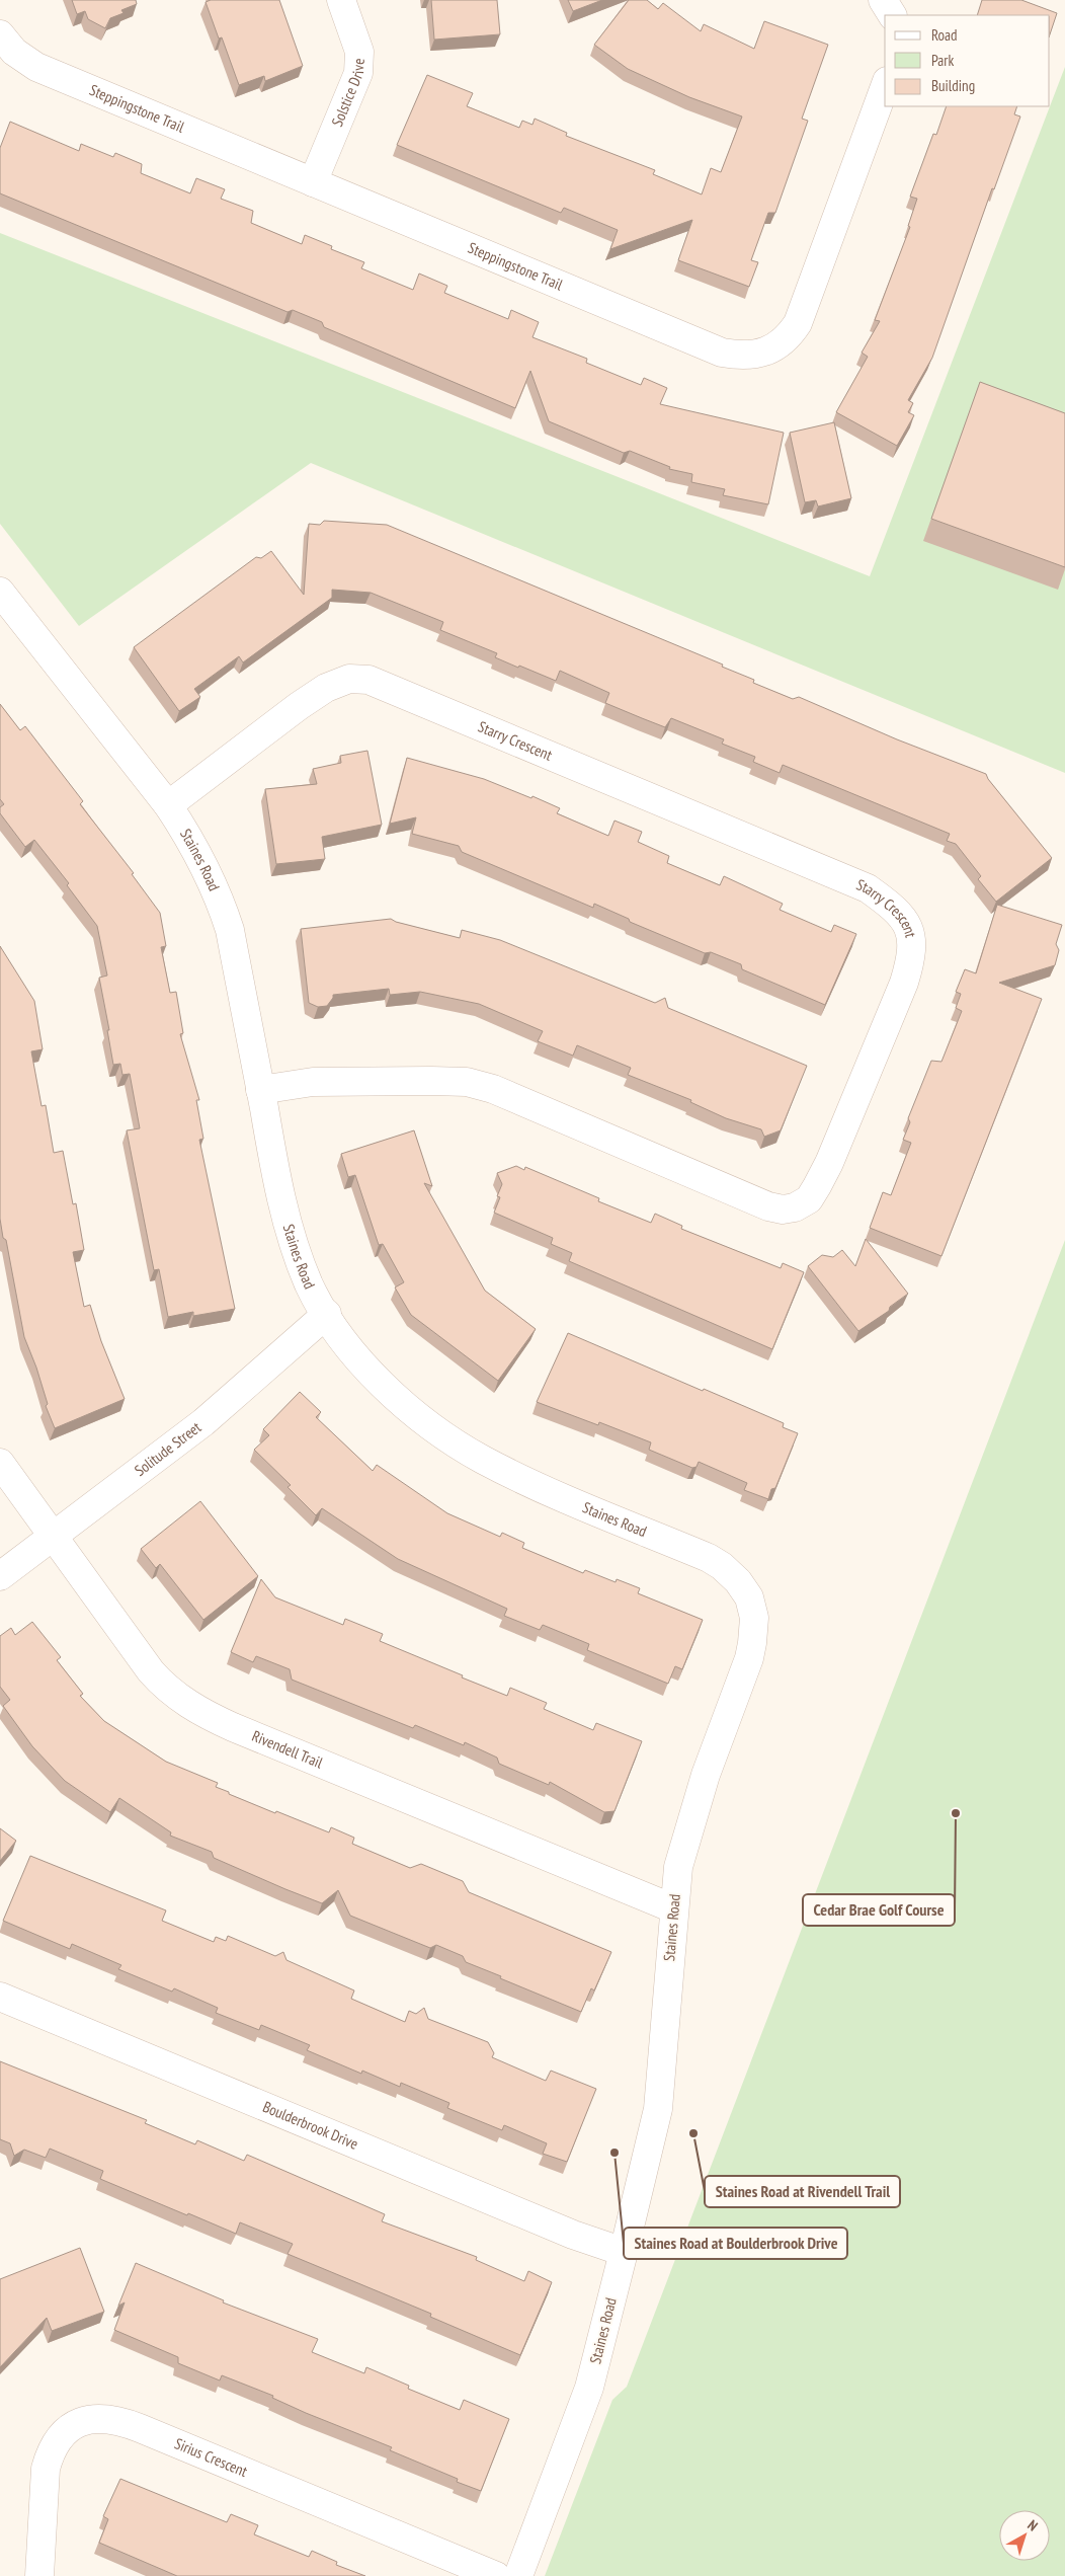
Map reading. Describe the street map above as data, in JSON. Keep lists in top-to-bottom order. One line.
{"streets":{"street":["Solstice Drive","Steppingstone Trail","Starry Crescent","Staines Road","Solitude Street","Rivendell Trail","Boulderbrook Drive","Sirius Crescent"]},"crossings":[["Solstice Drive","Steppingstone Trail"],["Starry Crescent","Staines Road"],["Staines Road","Solitude Street"],["Staines Road","Rivendell Trail"],["Staines Road","Boulderbrook Drive"],["Solitude Street","Rivendell Trail"]],"places":["Cedar Brae Golf Course","Staines Road at Rivendell Trail","Staines Road at Boulderbrook Drive"],"legend":["Road","Park","Building"],"north":"top right"}
